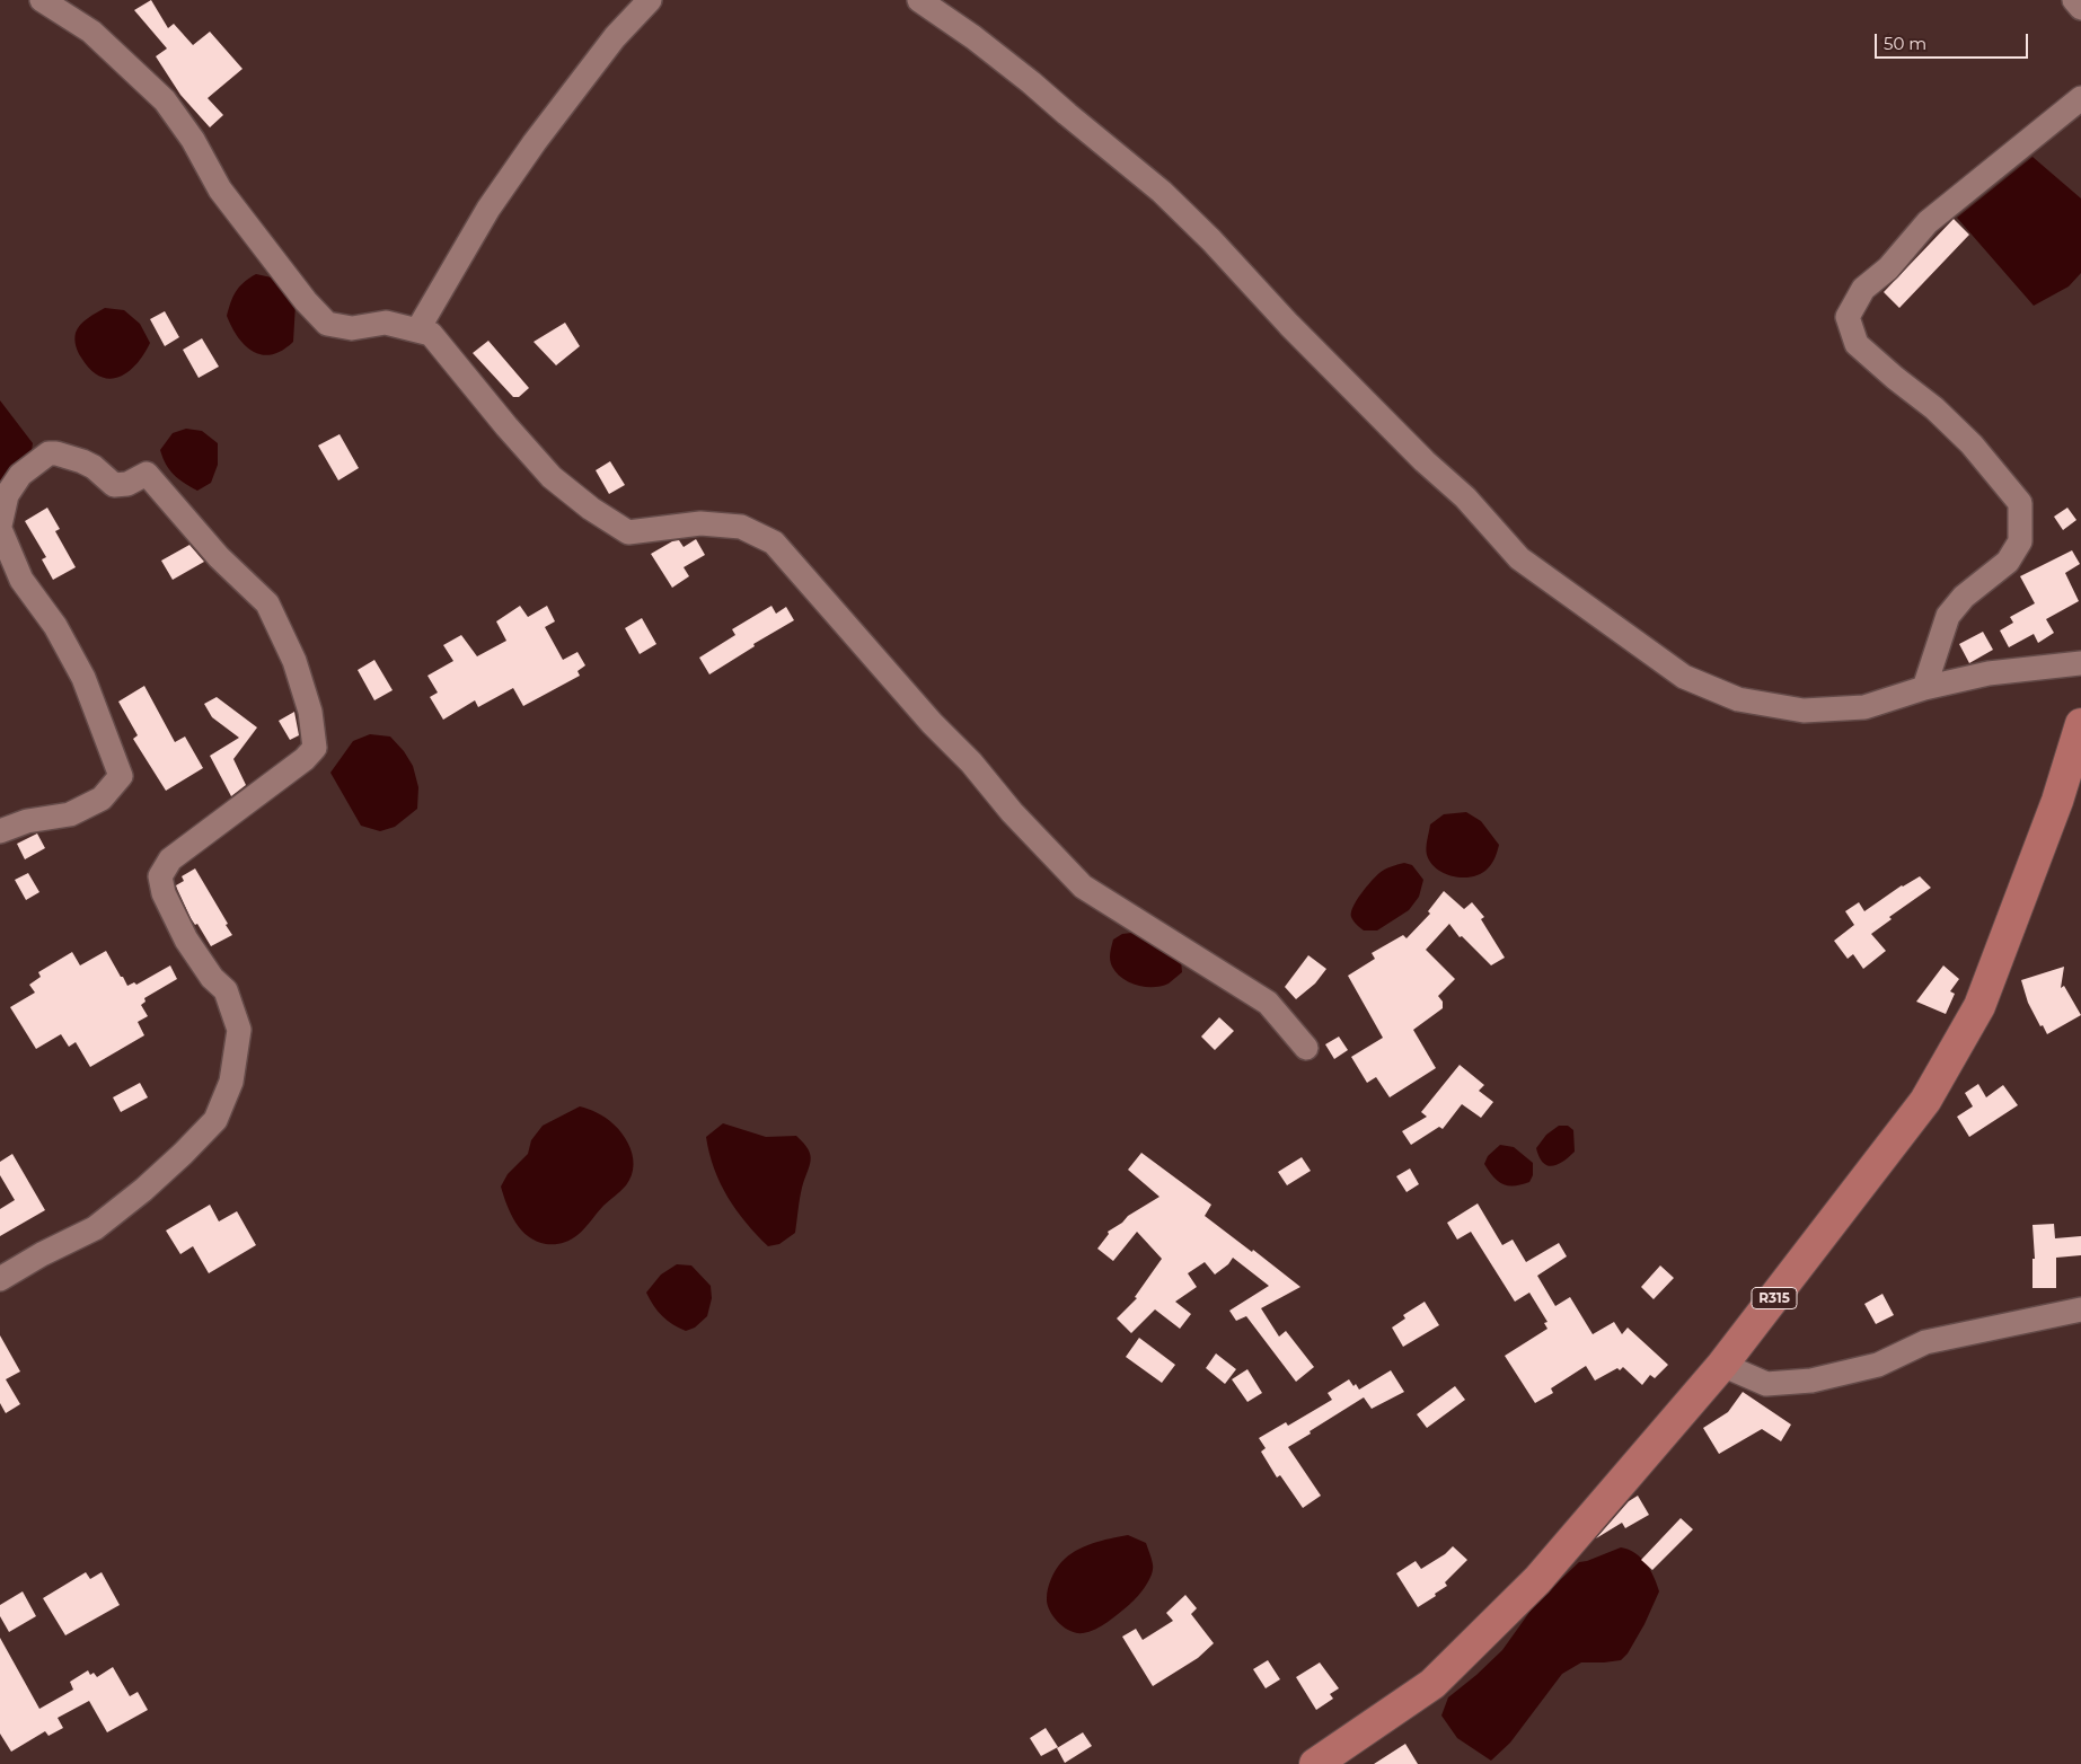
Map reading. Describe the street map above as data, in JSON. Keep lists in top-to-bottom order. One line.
{"streets":{"main road":["R315"]},"scale_bar":"50 m"}
